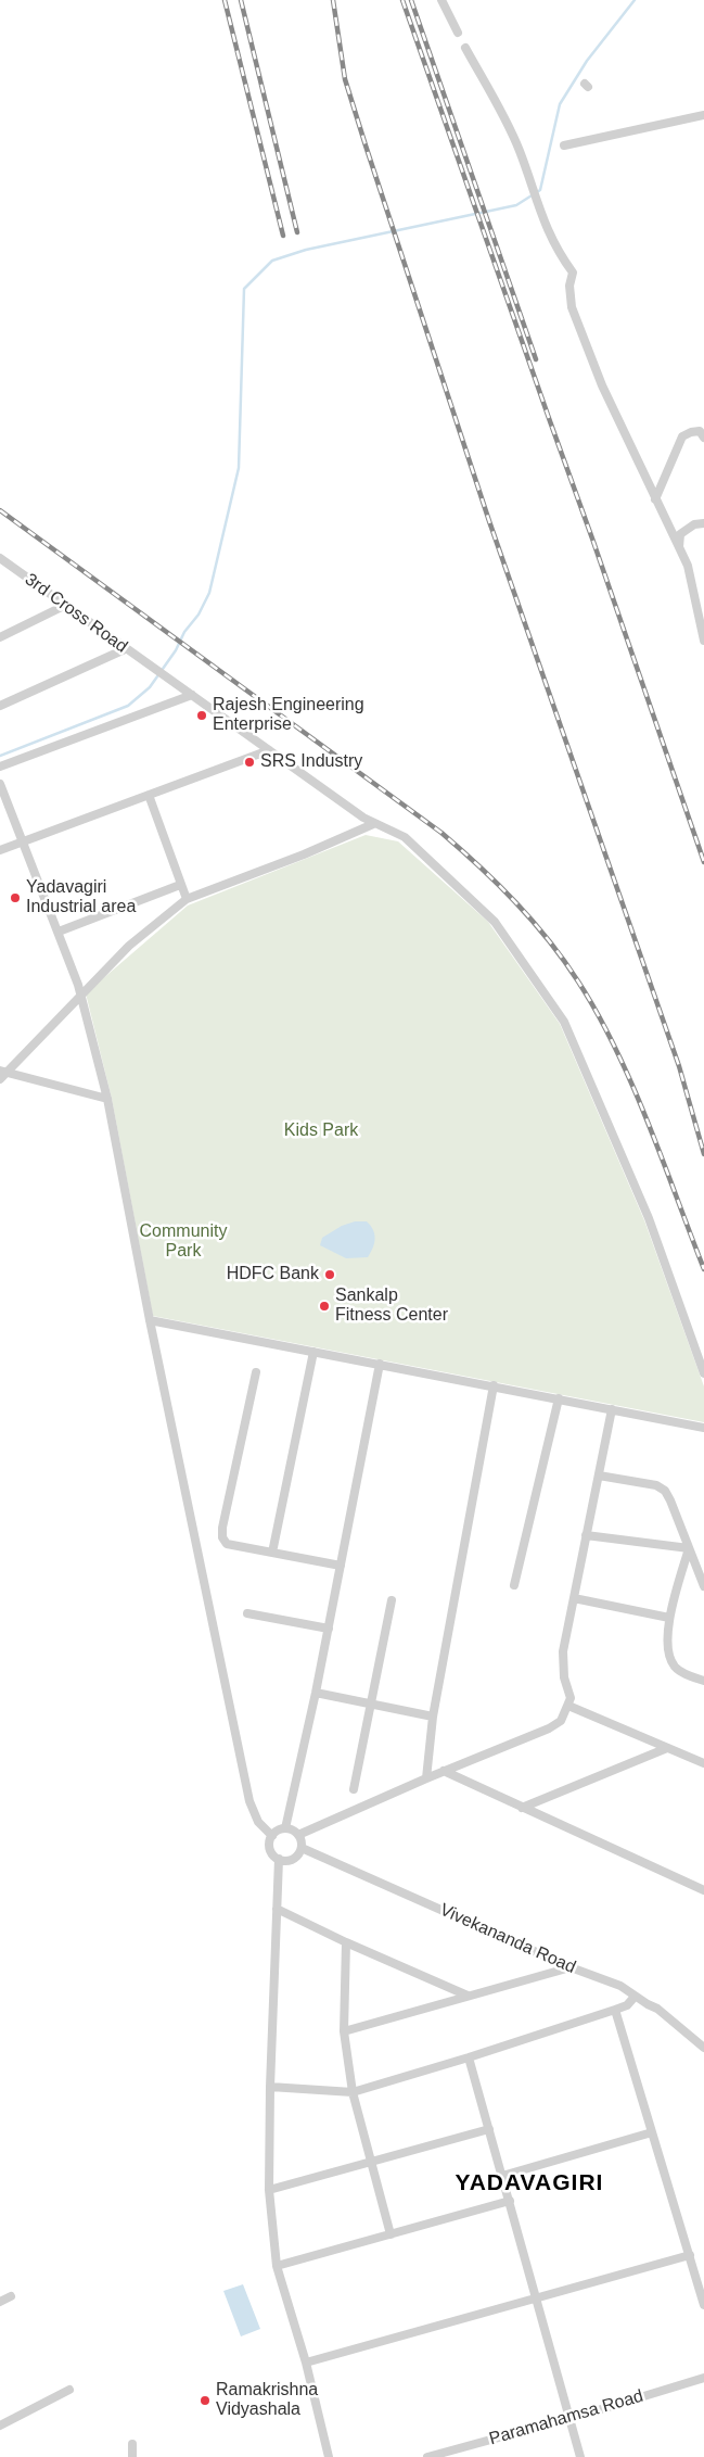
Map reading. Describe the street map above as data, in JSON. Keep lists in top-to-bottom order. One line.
{"streets":{"street":["3rd Cross Road","Vivekananda Road","Paramahamsa Road"]},"districts":["YADAVAGIRI"],"parks":["Kids Park","Community Park"],"places":["Rajesh Engineering Enterprise","SRS Industry","Yadavagiri Industrial area","HDFC Bank","Sankalp Fitness Center","Ramakrishna Vidyashala"]}
